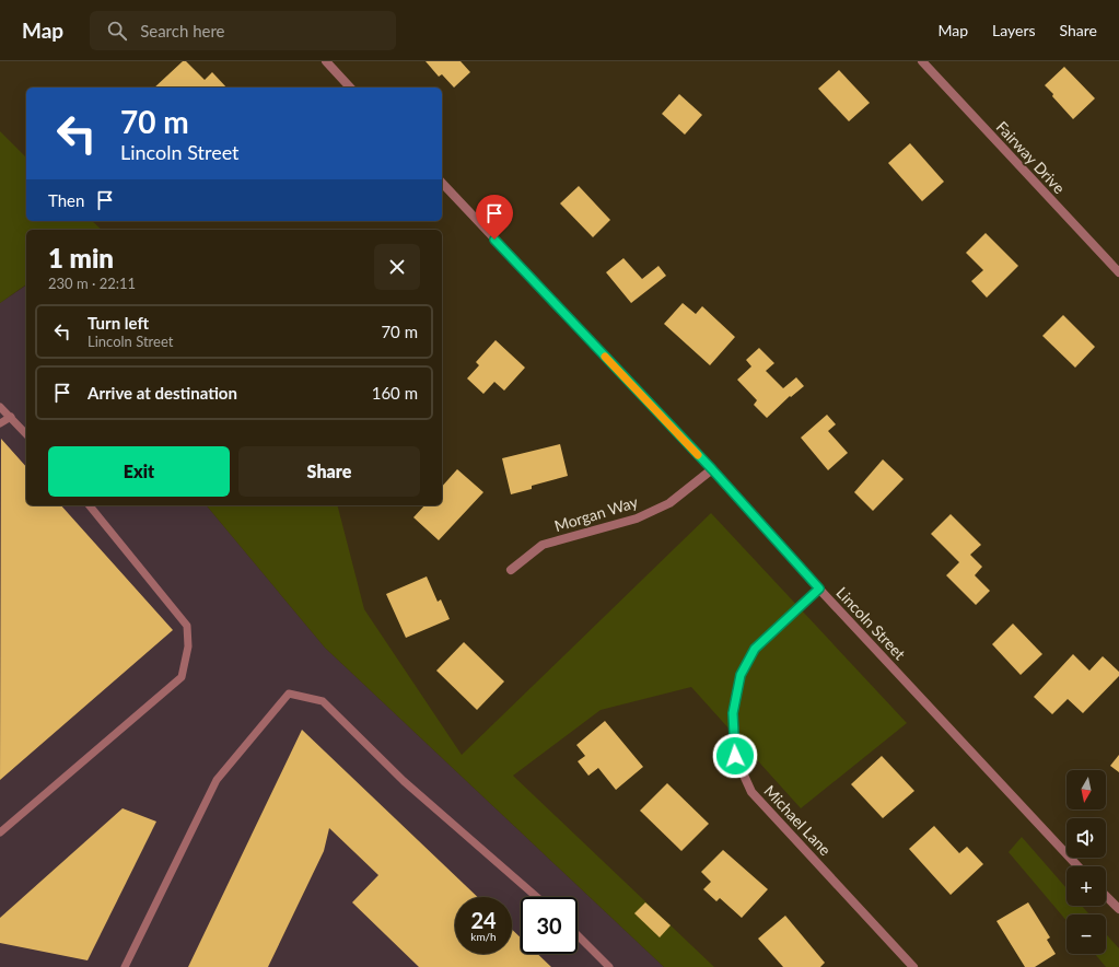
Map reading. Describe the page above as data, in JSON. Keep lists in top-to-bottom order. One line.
{"streets":{"street":["Fairway Drive","Morgan Way","Lincoln Street","Michael Lane"]},"crossings":[["Morgan Way","Lincoln Street"],["Lincoln Street","Michael Lane"]],"north":"bottom","page":{"header":"Map","search":"Search here","nav":["Map","Layers","Share"],"turn":["70 m","Lincoln Street"],"then":"Then","heading":["1 min","230 m · 22:11"],"list":[{"name":"Turn left","note":"Lincoln Street","value":"70 m"},{"name":"Arrive at destination","value":"160 m"}],"buttons":["Exit","Share"],"map_buttons":["+","−"],"speed":"24 km/h","limit":"30"}}
